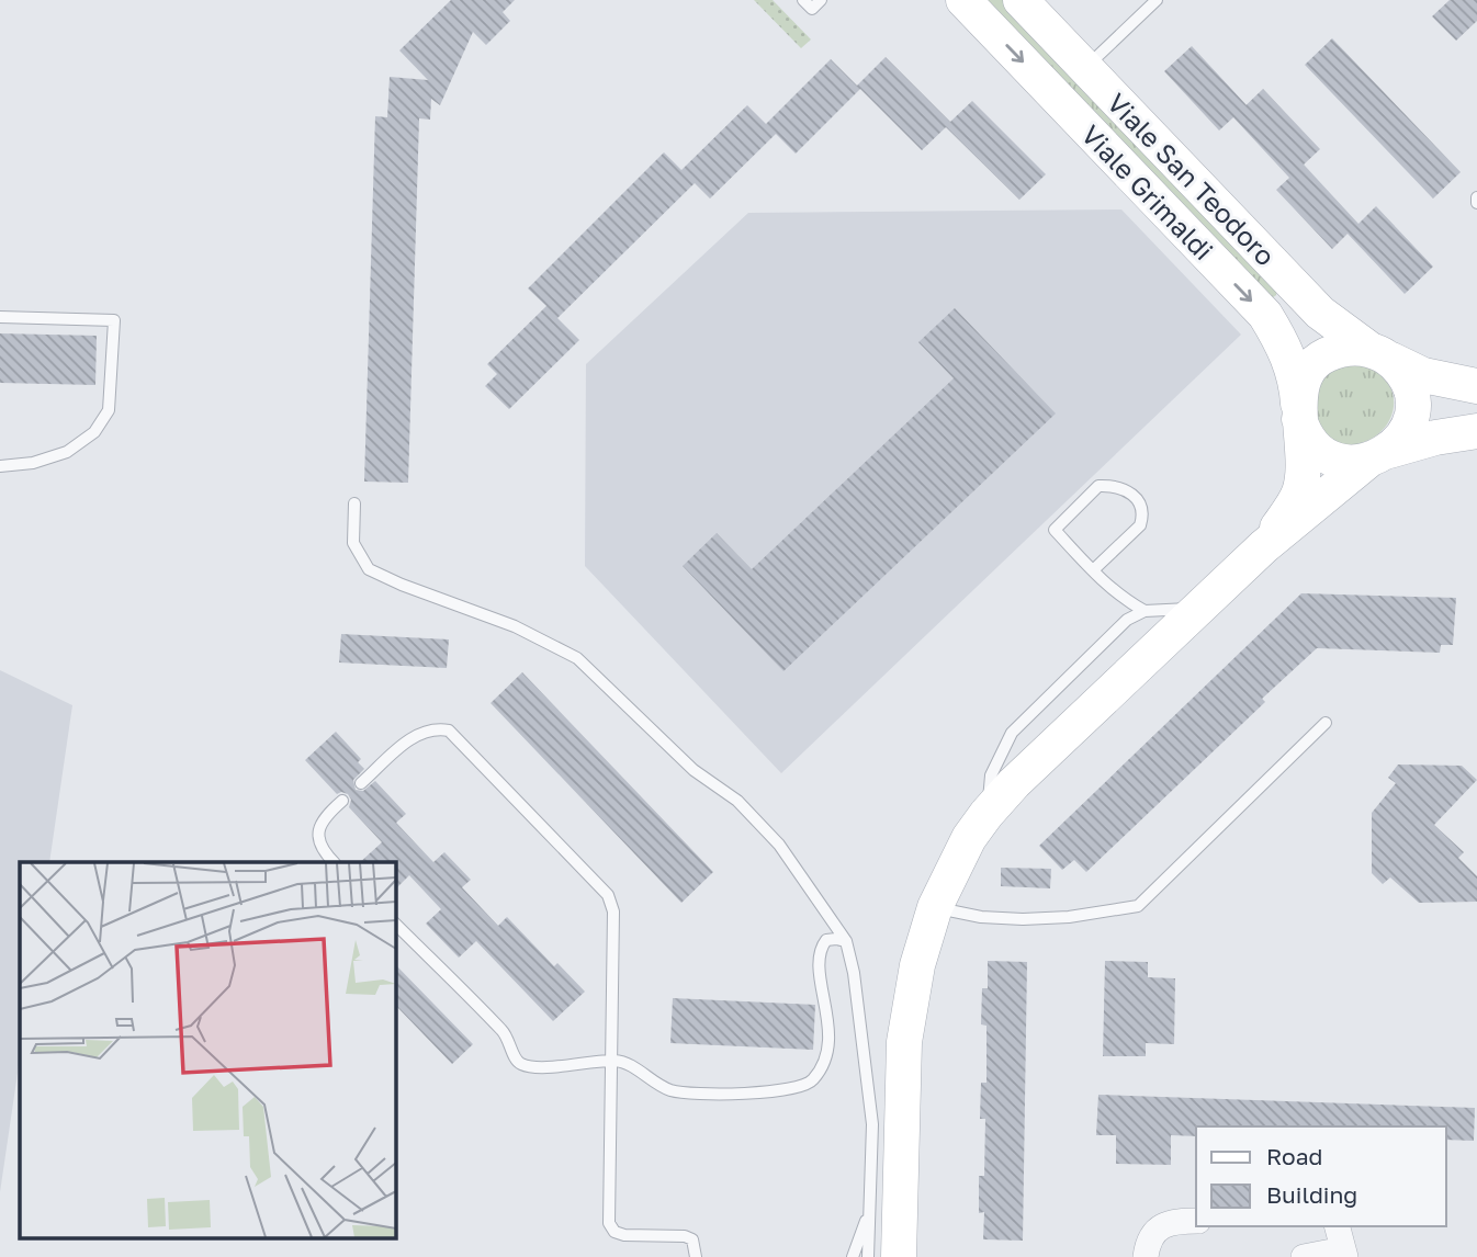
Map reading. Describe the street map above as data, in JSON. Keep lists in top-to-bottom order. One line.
{"streets":{"main road":["Viale San Teodoro","Viale Grimaldi"]},"crossings":[["Viale San Teodoro","Viale Grimaldi"]],"one_way":["Viale Grimaldi"],"legend":["Road","Building"]}
